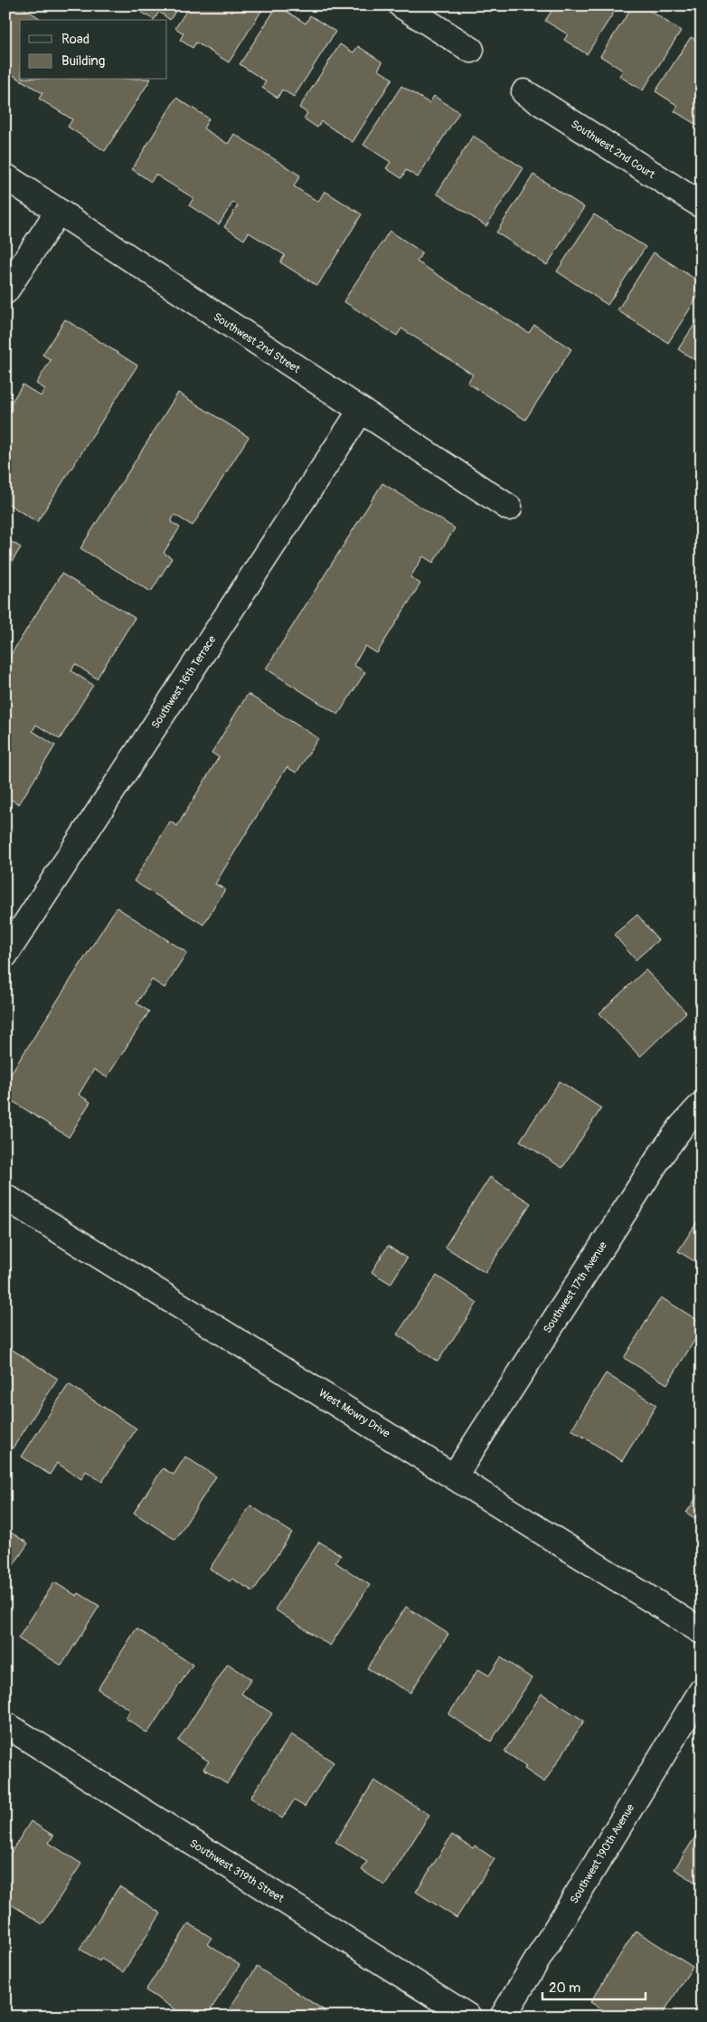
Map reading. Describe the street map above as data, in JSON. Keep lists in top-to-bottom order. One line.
{"streets":{"street":["Southwest 2nd Court","Southwest 2nd Street","Southwest 16th Terrace","Southwest 17th Avenue","West Mowry Drive","Southwest 190th Avenue","Southwest 319th Street"]},"crossings":[["Southwest 2nd Street","Southwest 16th Terrace"],["Southwest 17th Avenue","West Mowry Drive"]],"legend":["Road","Building"],"scale_bar":"20 m"}
